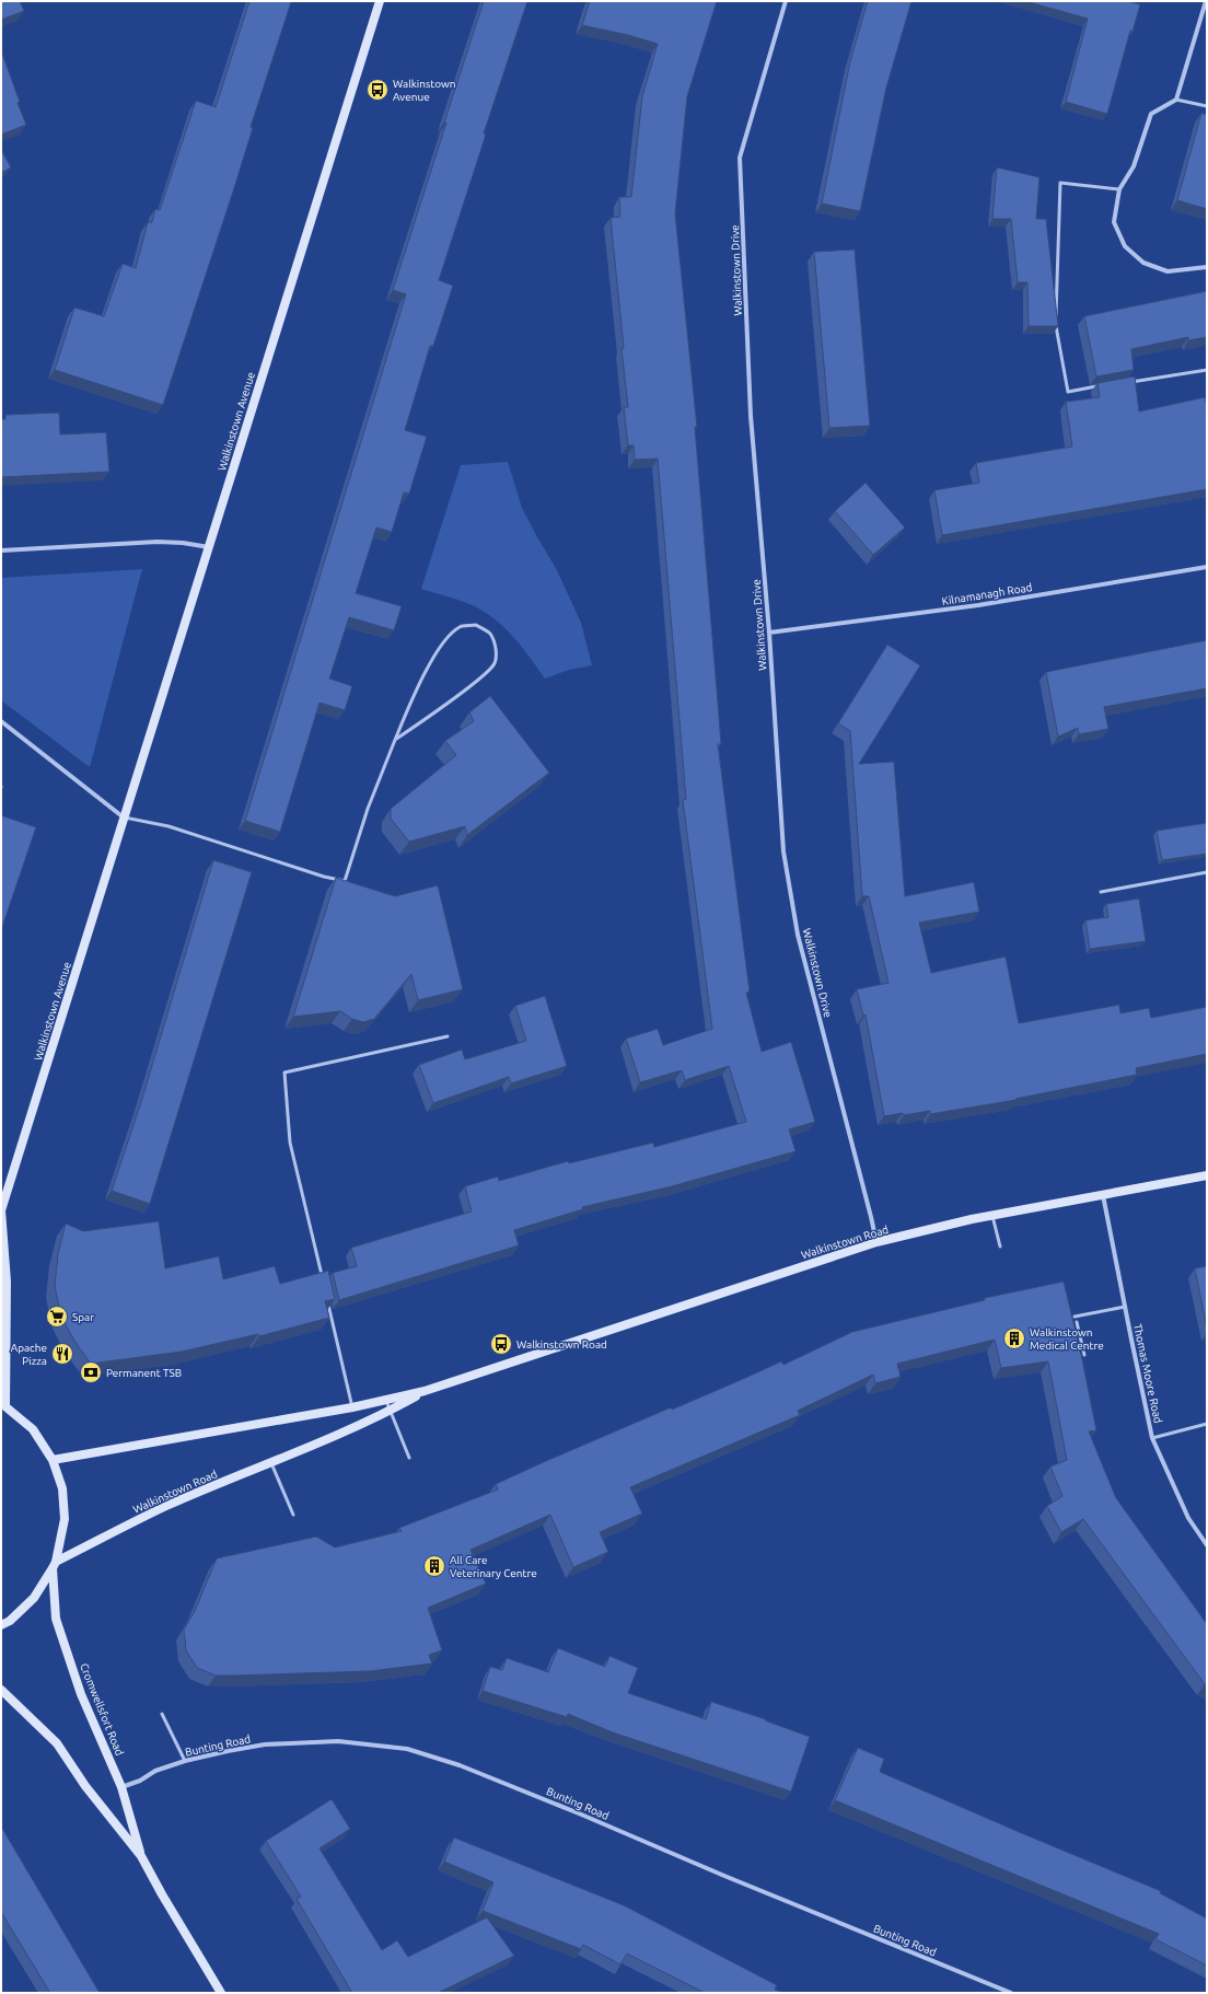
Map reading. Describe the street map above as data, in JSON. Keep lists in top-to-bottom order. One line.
{"streets":{"main road":["Walkinstown Avenue","Walkinstown Road","Cromwellsfort Road"],"street":["Walkinstown Drive","Kilnamanagh Road","Thomas Moore Road","Bunting Road"]},"crossings":[["Walkinstown Drive","Kilnamanagh Road"],["Walkinstown Drive","Walkinstown Road"],["Walkinstown Road","Thomas Moore Road"],["Walkinstown Road","Cromwellsfort Road"],["Cromwellsfort Road","Bunting Road"]],"places":{"bus stop":["Walkinstown Avenue","Walkinstown Road"],"supermarket":["Spar"],"building":["Walkinstown Medical Centre","All Care Veterinary Centre"],"restaurant":["Apache Pizza"],"bank":["Permanent TSB"]}}
